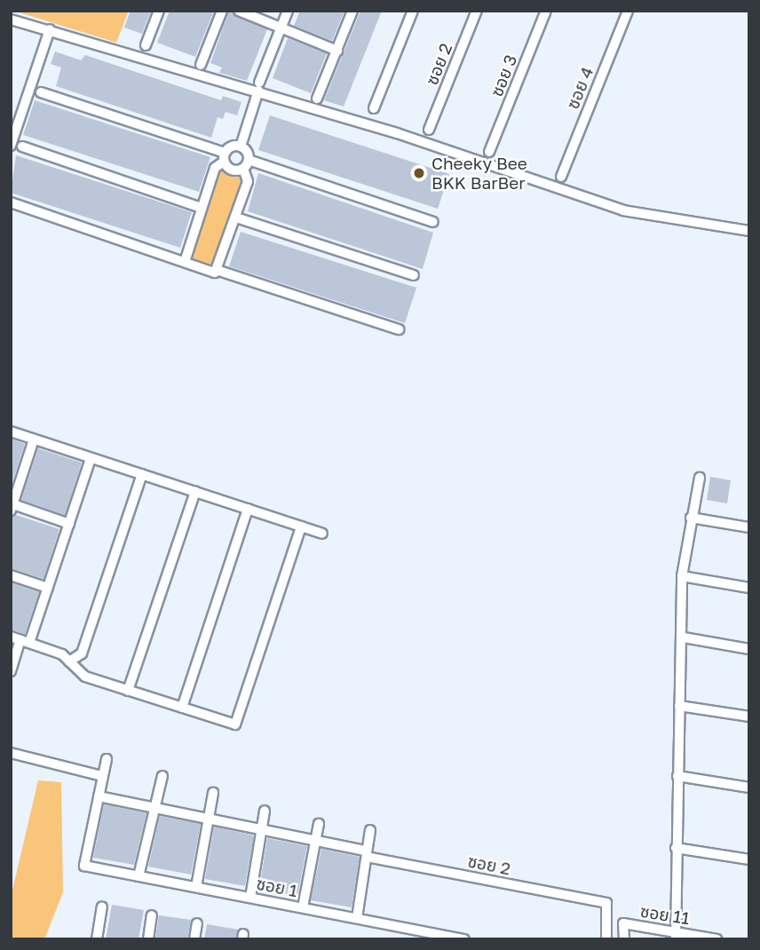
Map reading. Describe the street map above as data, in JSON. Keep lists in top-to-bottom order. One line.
{"streets":{"street":["ซอย 2","ซอย 3","ซอย 4","ซอย 1","ซอย 11"]},"crossings":[["ซอย 2","ซอย 1"]],"places":["Cheeky Bee BKK BarBer"]}
